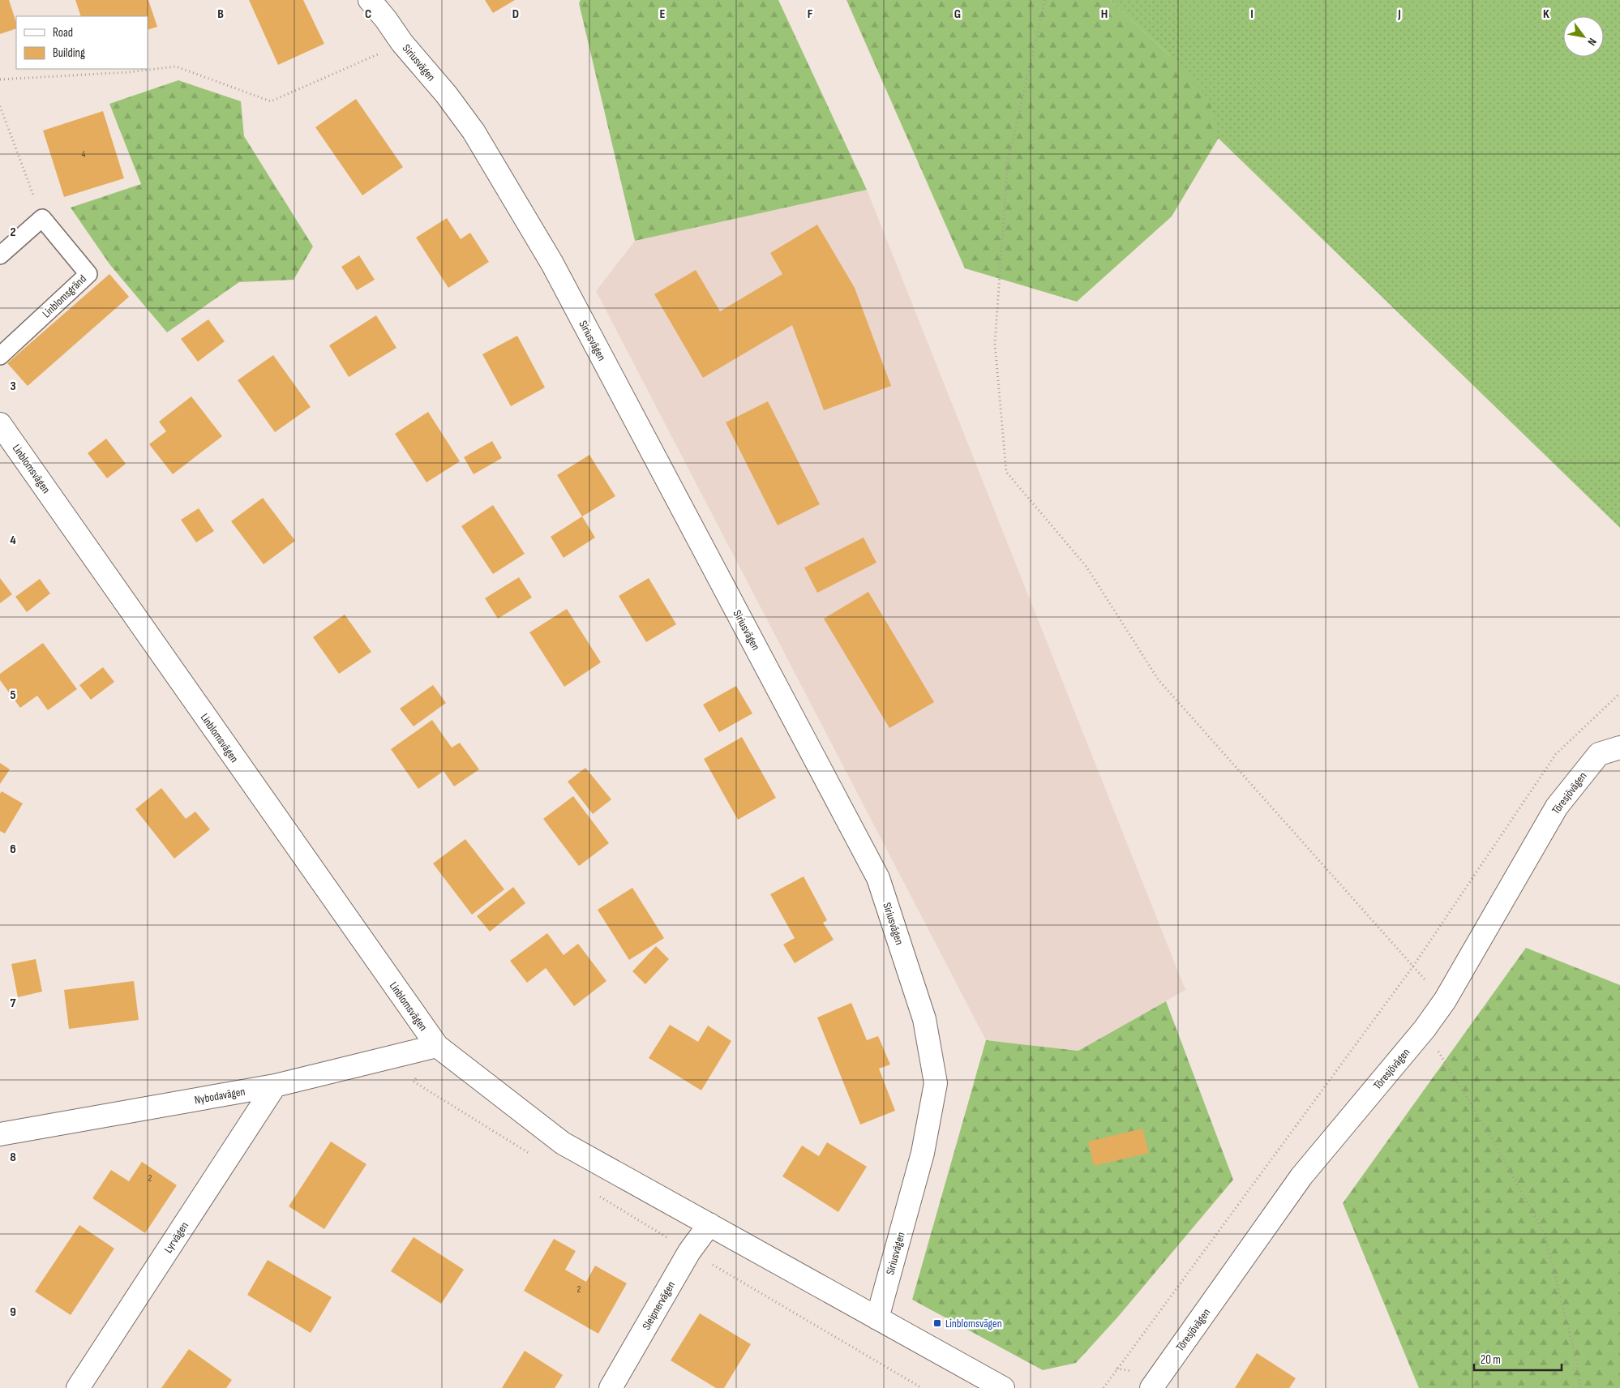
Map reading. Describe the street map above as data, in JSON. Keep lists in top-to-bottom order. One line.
{"streets":{"street":["Siriusvägen","Linblomsvägen","Töresjövägen","Nybodavägen","Lyrvägen","Sleipnervägen"],"lane":["Linblomsgränd"]},"crossings":[["Siriusvägen","Linblomsvägen"],["Linblomsvägen","Nybodavägen"],["Linblomsvägen","Sleipnervägen"],["Nybodavägen","Lyrvägen"]],"places":{"transit":["Linblomsvägen"]},"house_numbers":["4","2","2"],"legend":["Road","Building"],"scale_bar":"20 m","north":"bottom right","grid":{"columns":["B","C","D","E","F","G","H","I","J","K"],"rows":["2","3","4","5","6","7","8","9"]}}
